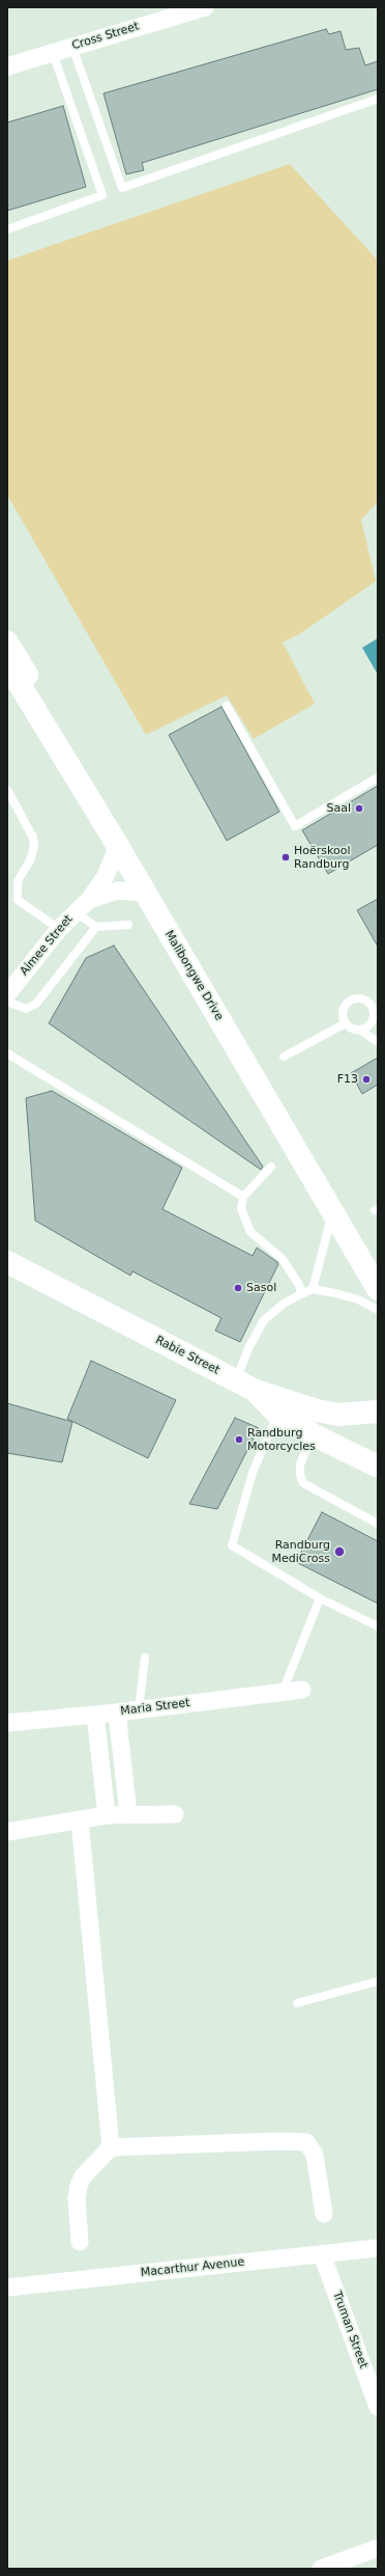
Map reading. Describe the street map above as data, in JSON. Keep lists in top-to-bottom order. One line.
{"streets":{"main road":["Malibongwe Drive","Rabie Street"],"street":["Cross Street","Aimee Street","Maria Street","Macarthur Avenue","Truman Street"]},"crossings":[["Aimee Street","Malibongwe Drive"],["Macarthur Avenue","Truman Street"]],"places":["Saal","Hoërskool Randburg","F13","Sasol","Randburg Motorcycles","Randburg MediCross"]}
